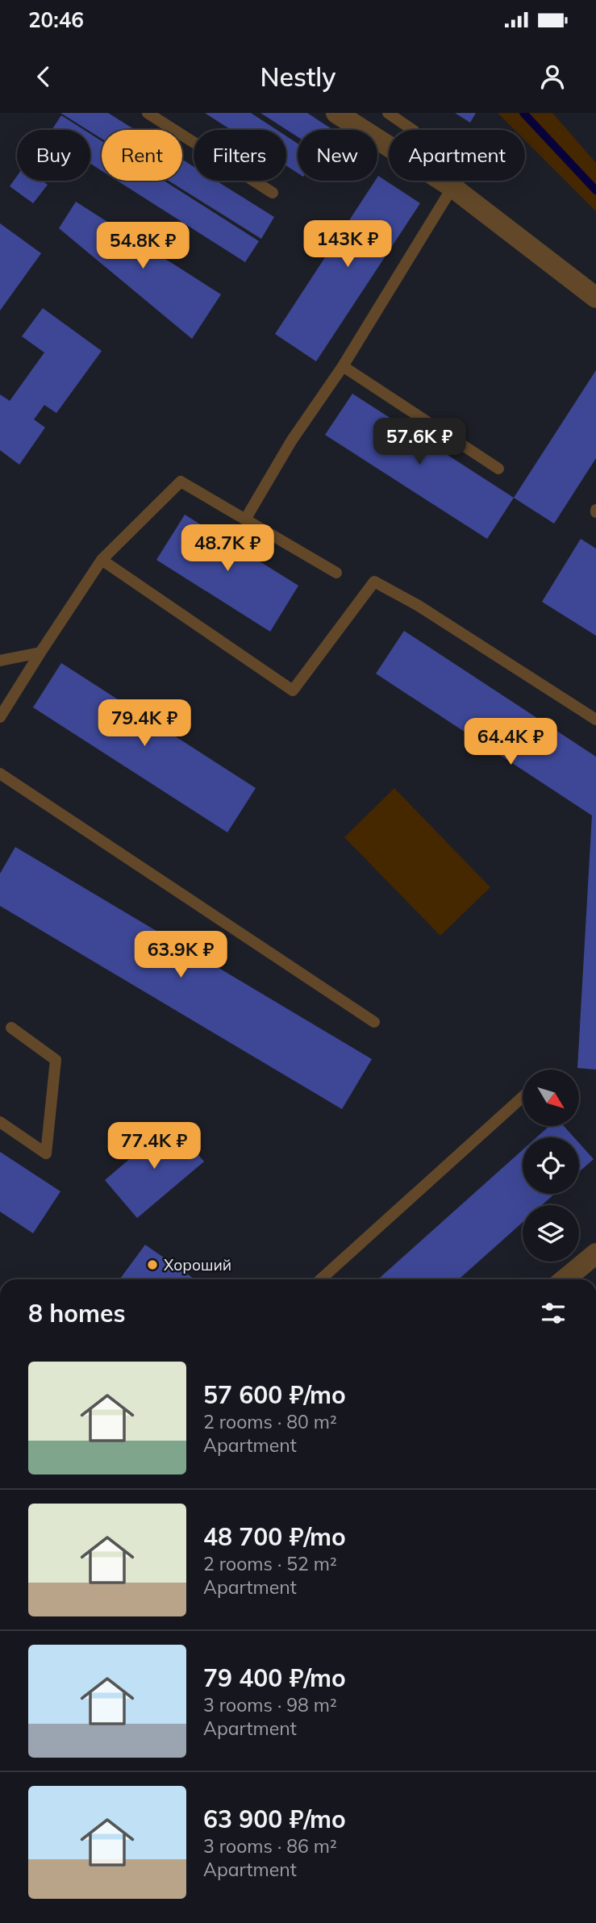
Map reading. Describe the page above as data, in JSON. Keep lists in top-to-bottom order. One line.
{"places":["Хороший"],"north":"bottom right","page":{"status":"20:46","header":"Nestly","chip":["Buy","Rent","Filters","New","Apartment"],"price":["143K ₽","54.8K ₽","57.6K ₽","48.7K ₽","79.4K ₽","64.4K ₽","63.9K ₽","77.4K ₽"],"heading":"8 homes","list":[{"name":"57 600 ₽/mo","note":"2 rooms · 80 m² · Apartment"},{"name":"48 700 ₽/mo","note":"2 rooms · 52 m² · Apartment"},{"name":"79 400 ₽/mo","note":"3 rooms · 98 m² · Apartment"},{"name":"63 900 ₽/mo","note":"3 rooms · 86 m² · Apartment"}]}}
